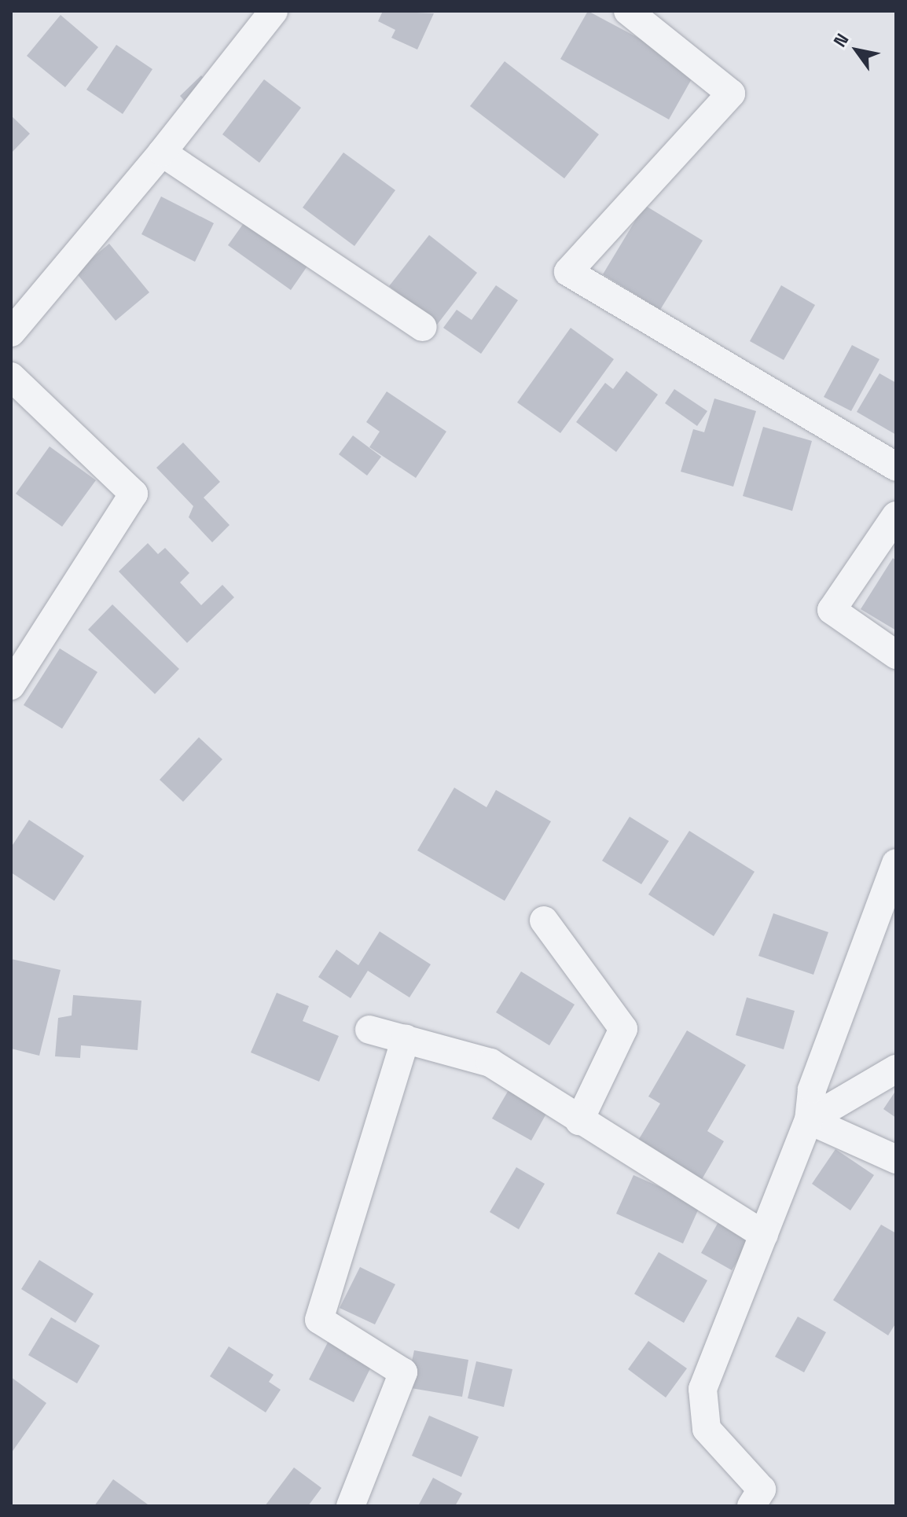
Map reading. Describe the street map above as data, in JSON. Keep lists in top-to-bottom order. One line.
{"north":"top left"}
